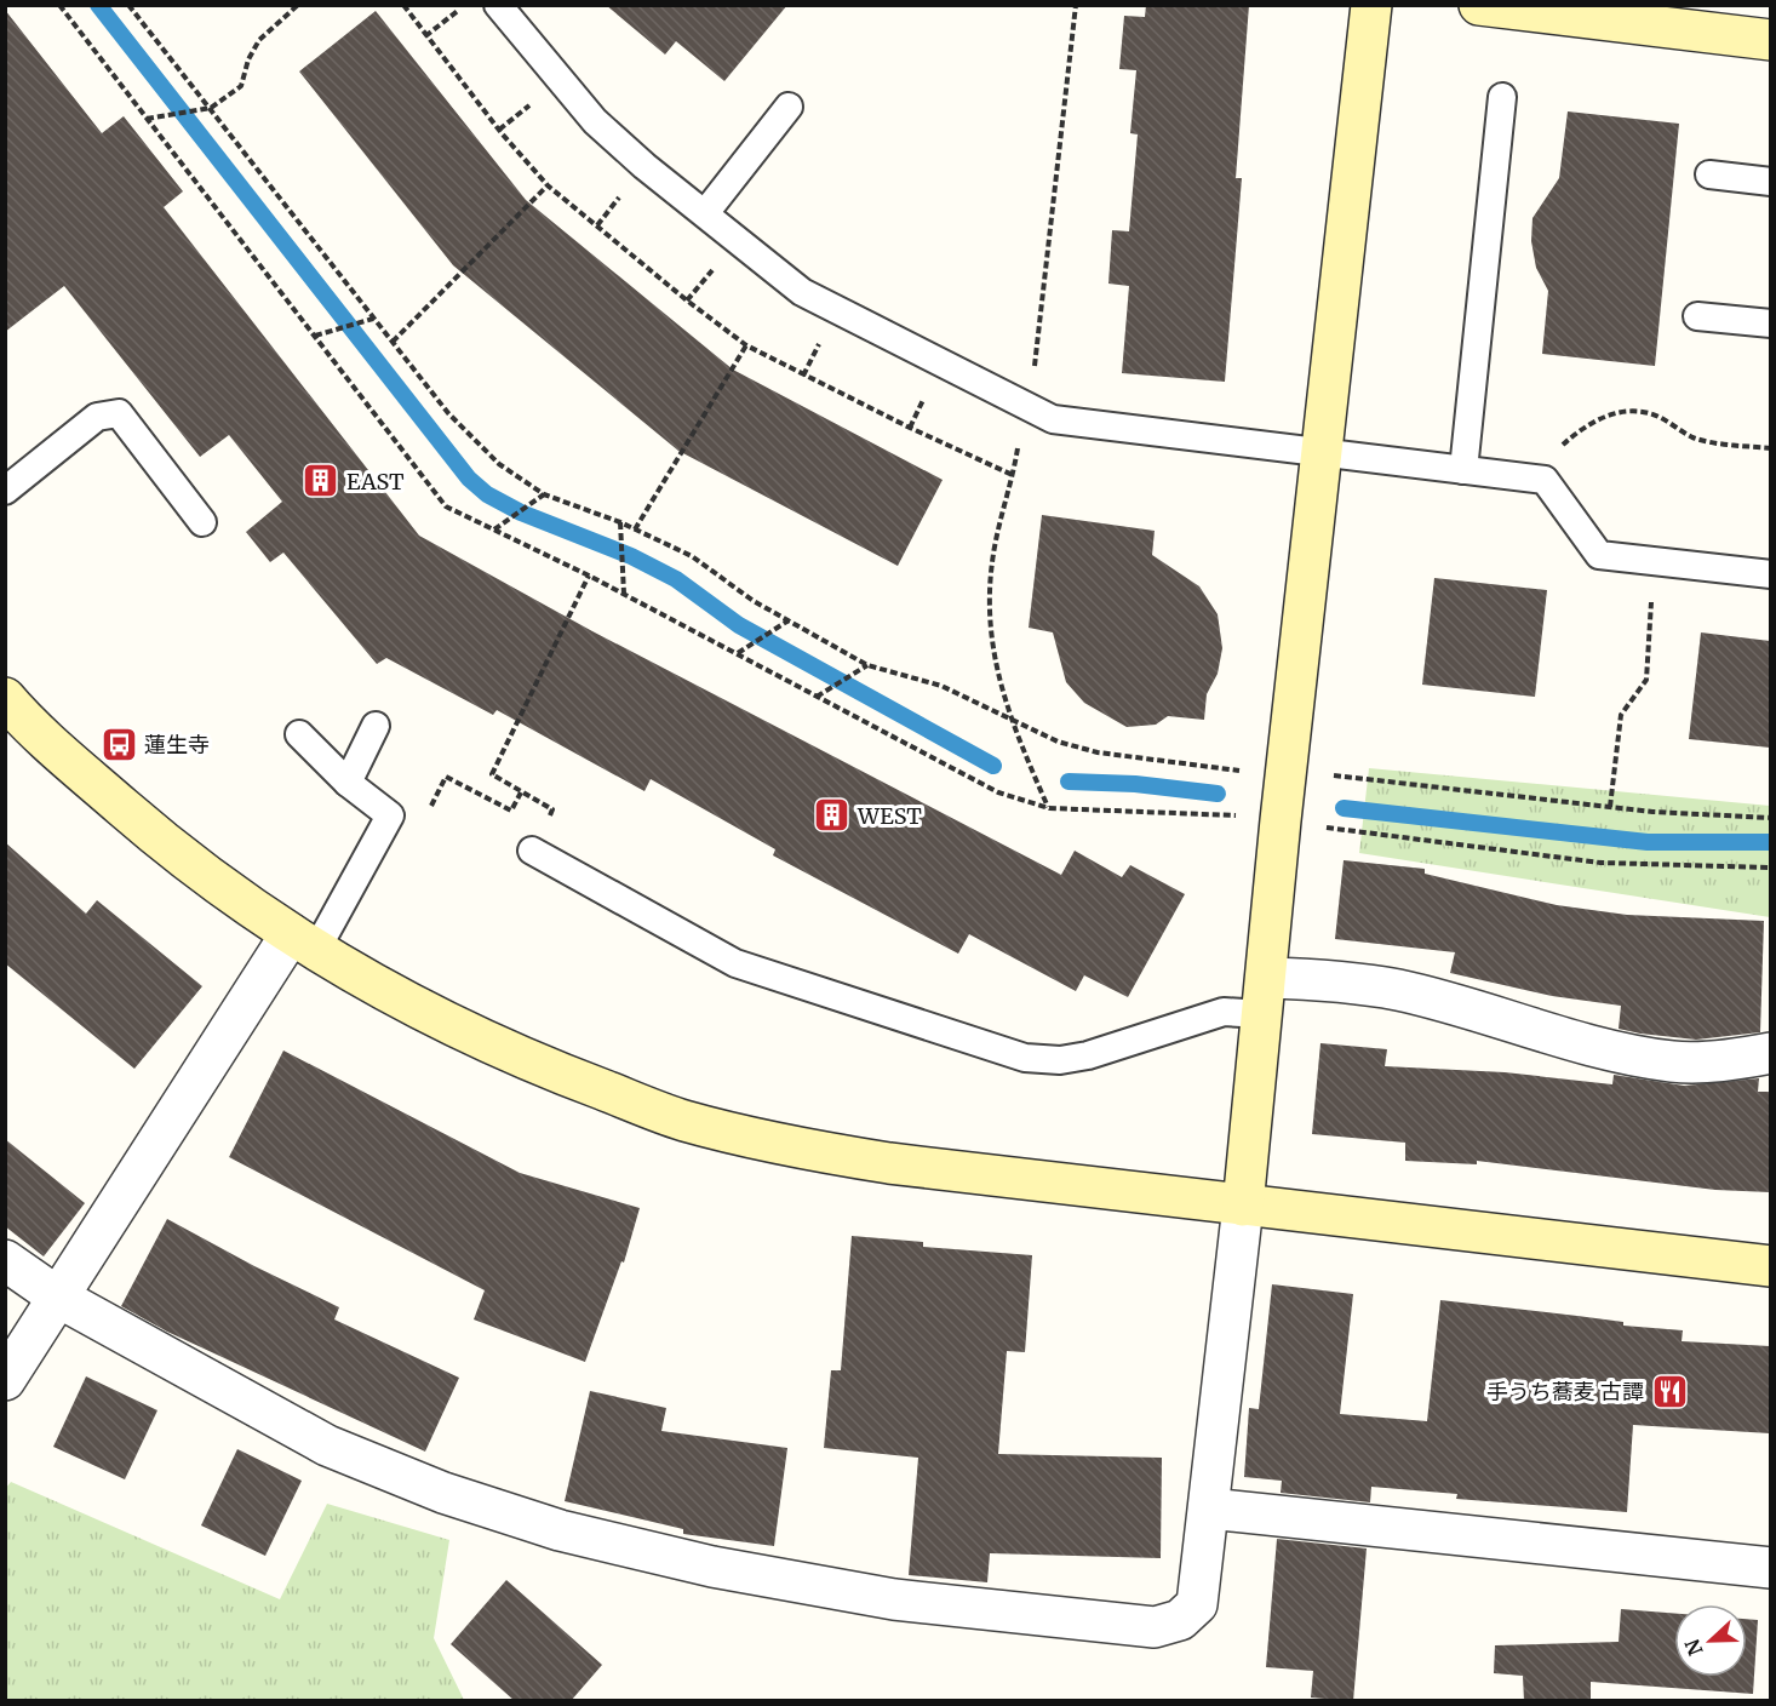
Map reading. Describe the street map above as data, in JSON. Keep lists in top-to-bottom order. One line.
{"places":{"building":["EAST","WEST"],"bus stop":["蓮生寺"],"restaurant":["手うち蕎麦 古譚"]},"north":"left"}
